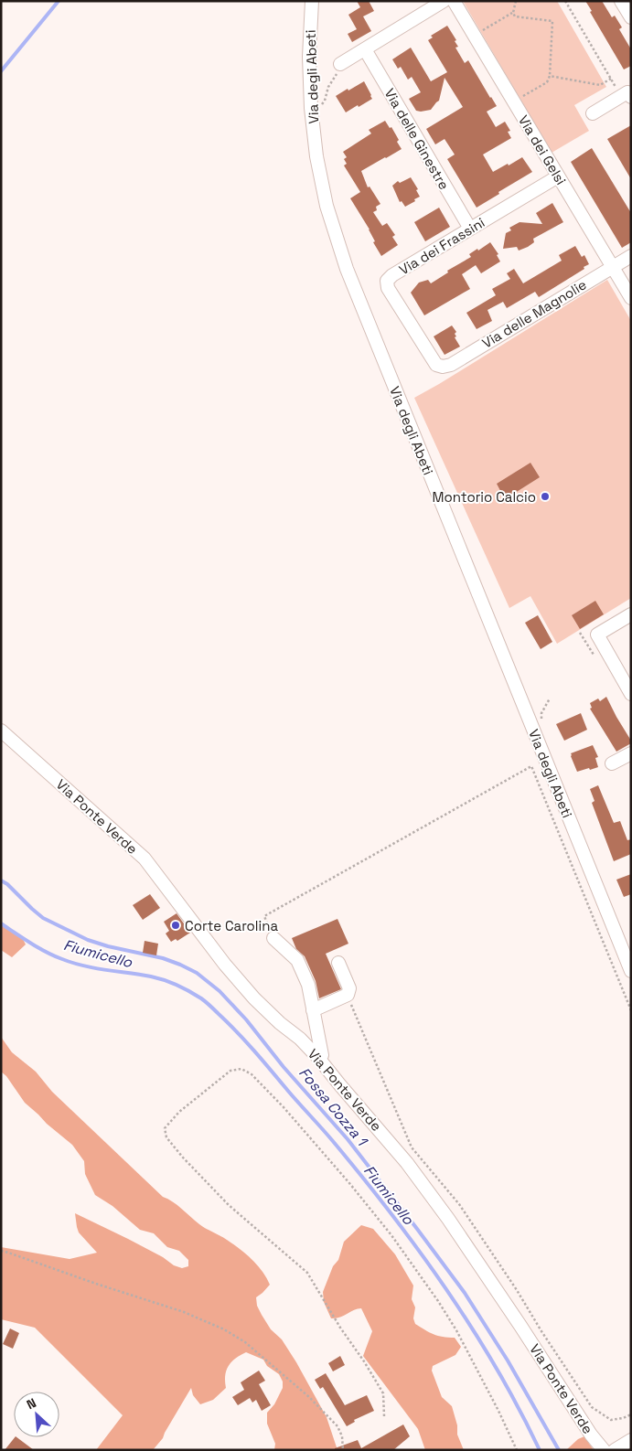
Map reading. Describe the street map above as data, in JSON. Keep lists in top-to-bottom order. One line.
{"streets":{"street":["Via degli Abeti","Via delle Ginestre","Via dei Gelsi","Via dei Frassini","Via delle Magnolie","Via Ponte Verde"]},"crossings":[["Via delle Ginestre","Via dei Frassini"],["Via dei Gelsi","Via dei Frassini"],["Via dei Gelsi","Via delle Magnolie"],["Via dei Frassini","Via delle Magnolie"]],"water":["Fiumicello","Fossa Cozza 1"],"places":["Montorio Calcio","Corte Carolina"],"north":"top left"}
